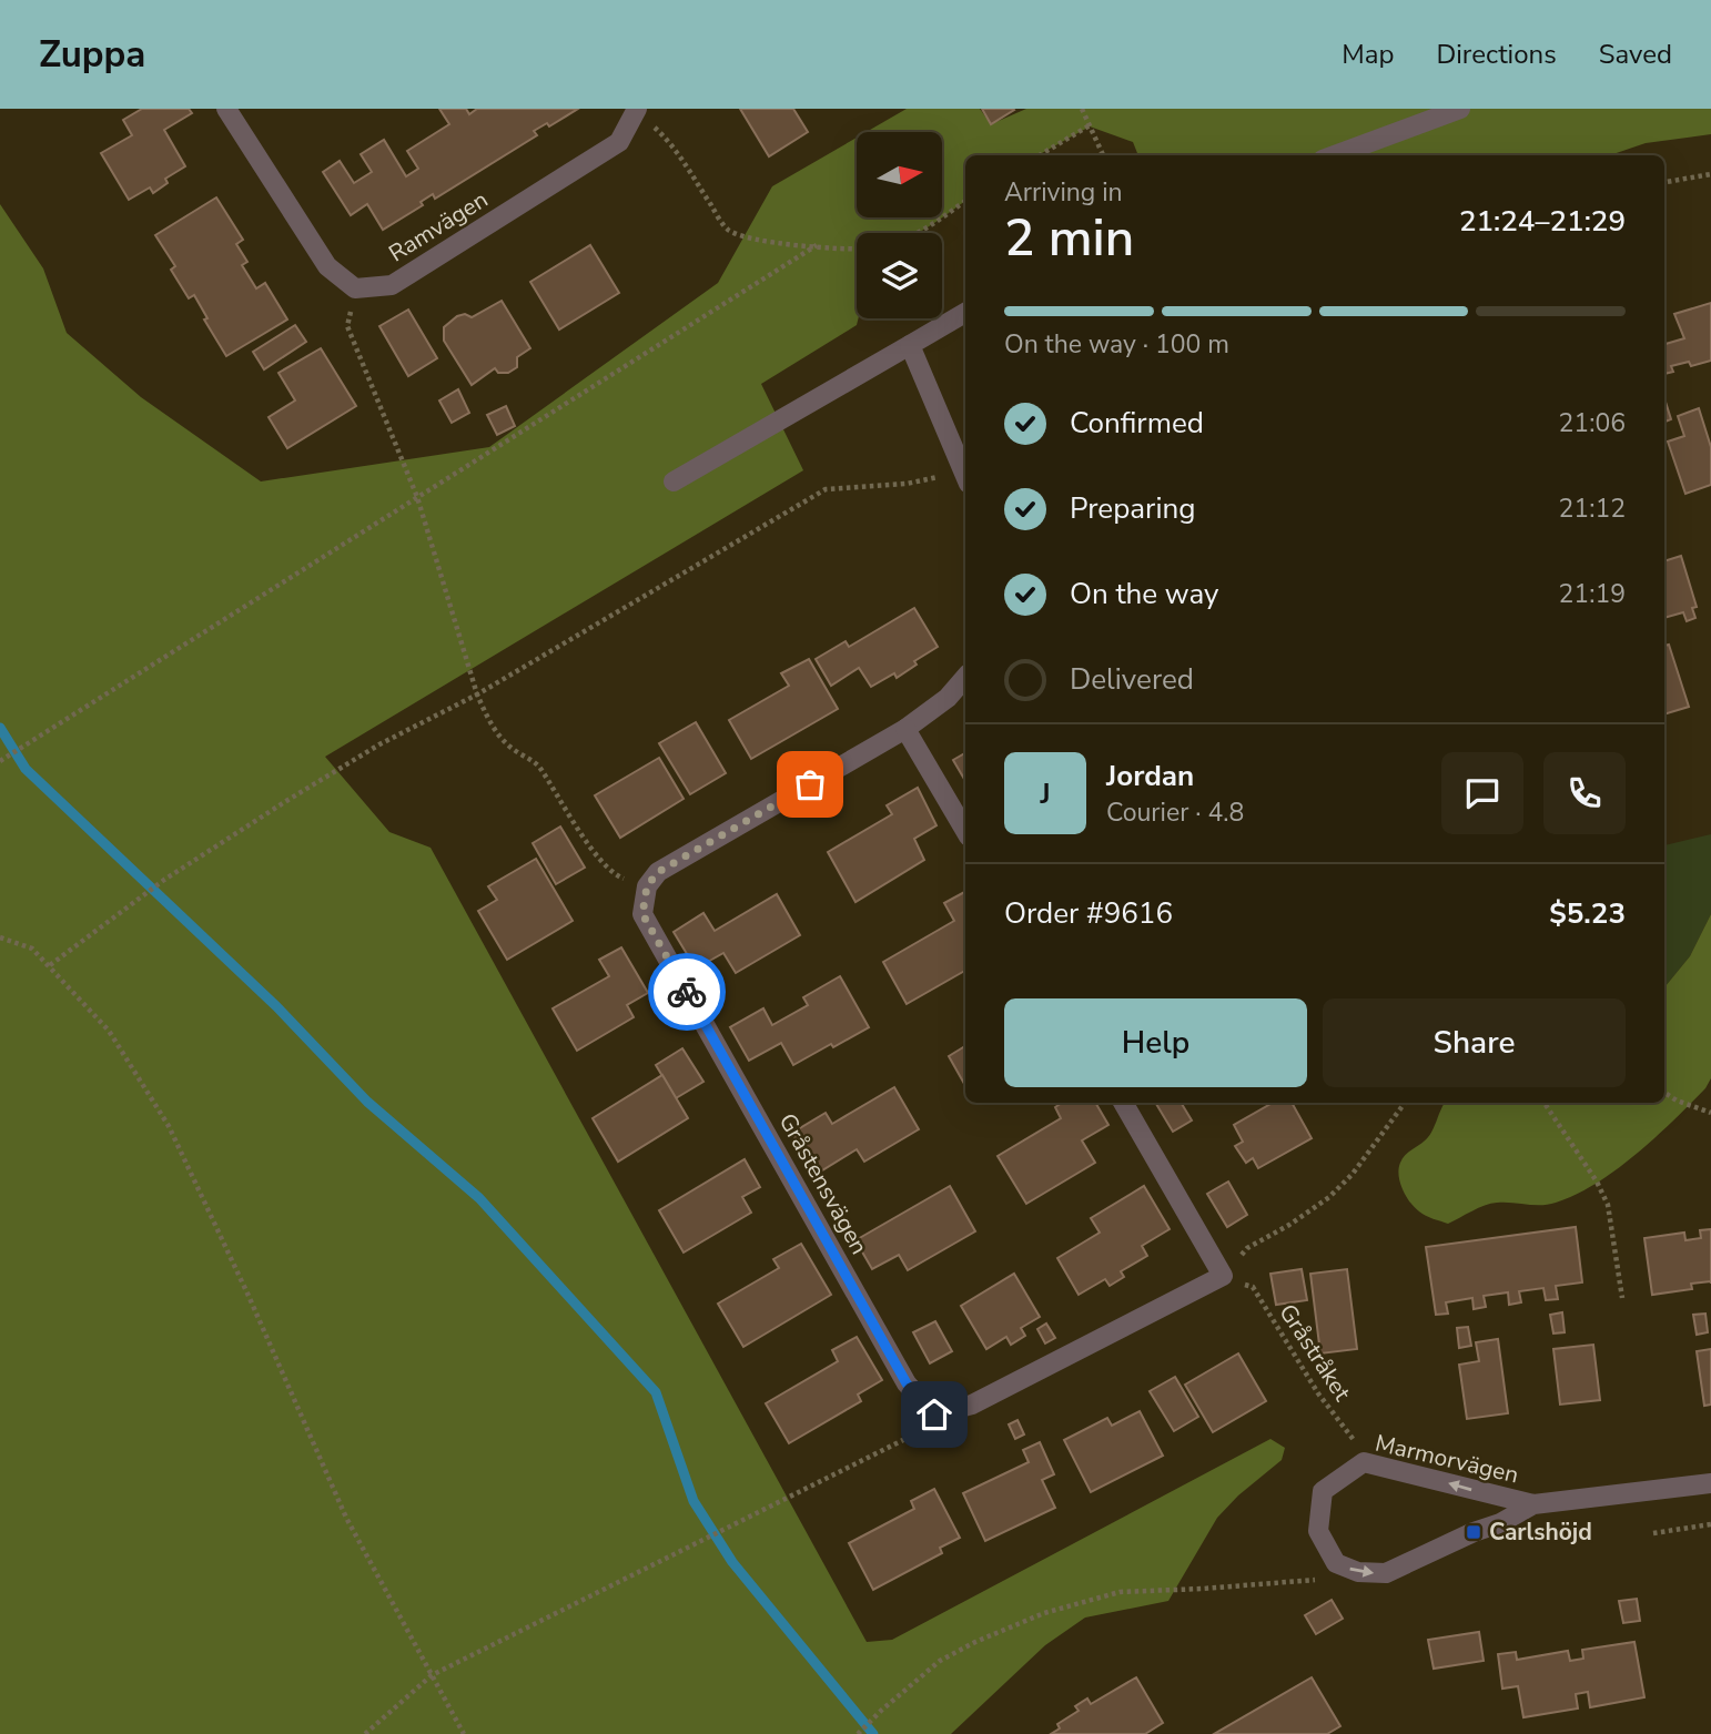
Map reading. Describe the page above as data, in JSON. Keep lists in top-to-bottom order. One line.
{"streets":{"street":["Ramvägen","Gråstensvägen","Marmorvägen"],"path":["Gråstråket"]},"crossings":[["Gråstråket","Marmorvägen"]],"places":{"transit":["Carlshöjd"]},"north":"right","page":{"header":"Zuppa","nav":["Map","Directions","Saved"],"heading":["2 min","Arriving in","21:24–21:29"],"panel":["Jordan","Courier · 4.8","Order #9616","$5.23"],"bar":"On the way · 100 m","list":[["Confirmed","21:06"],["Preparing","21:12"],["On the way","21:19"],"Delivered"],"round":"J","buttons":["Help","Share"]}}
